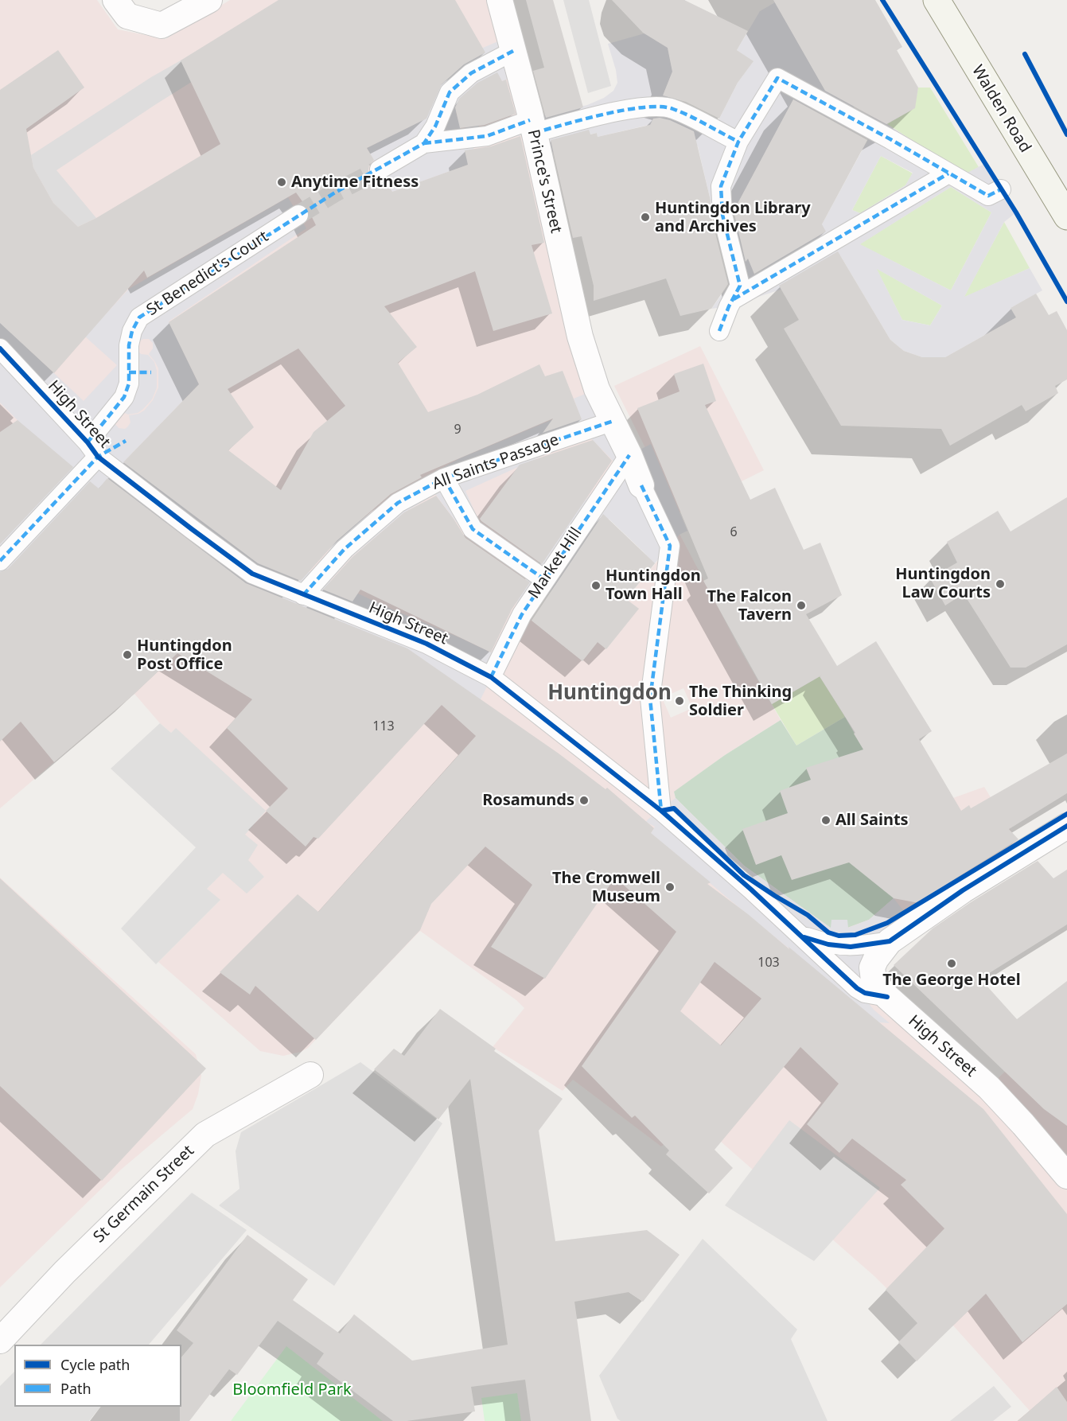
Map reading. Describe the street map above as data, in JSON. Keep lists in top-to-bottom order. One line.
{"streets":{"main road":["Walden Road"],"street":["Prince's Street","St Benedict's Court","High Street","All Saints Passage","Market Hill","St Germain Street"]},"crossings":[["Prince's Street","All Saints Passage"],["St Benedict's Court","High Street"],["High Street","All Saints Passage"],["High Street","Market Hill"]],"districts":["Huntingdon"],"parks":["Bloomfield Park"],"places":["Anytime Fitness","Huntingdon Library and Archives","Huntingdon Law Courts","Huntingdon Town Hall","The Falcon Tavern","Huntingdon Post Office","The Thinking Soldier","Rosamunds","All Saints","The Cromwell Museum","The George Hotel"],"house_numbers":["9","6","113","103"],"legend":["Cycle path","Path"]}
